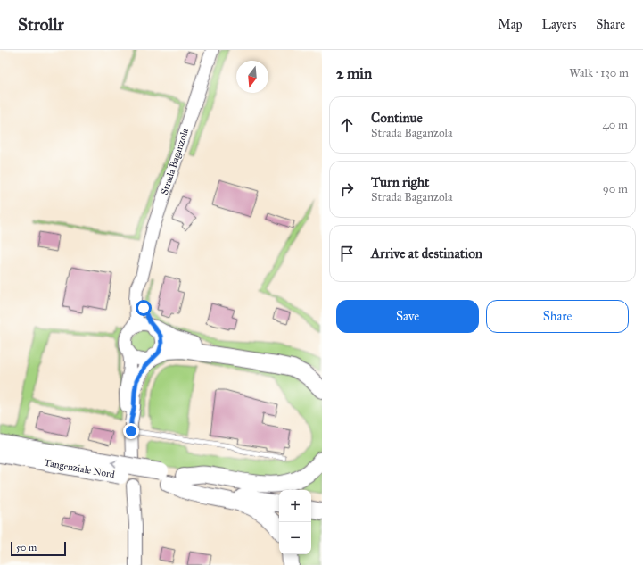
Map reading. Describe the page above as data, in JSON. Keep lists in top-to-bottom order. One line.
{"streets":{"highway":["Tangenziale Nord"],"main road":["Strada Baganzola"]},"scale_bar":"50 m","north":"bottom","page":{"header":"Strollr","nav":["Map","Layers","Share"],"heading":["2 min","Walk · 130 m"],"list":[["Continue","Strada Baganzola","40 m"],["Turn right","Strada Baganzola","90 m"],"Arrive at destination"],"buttons":["Save","Share"],"map_buttons":["+","−"],"scale":"50 m"}}
